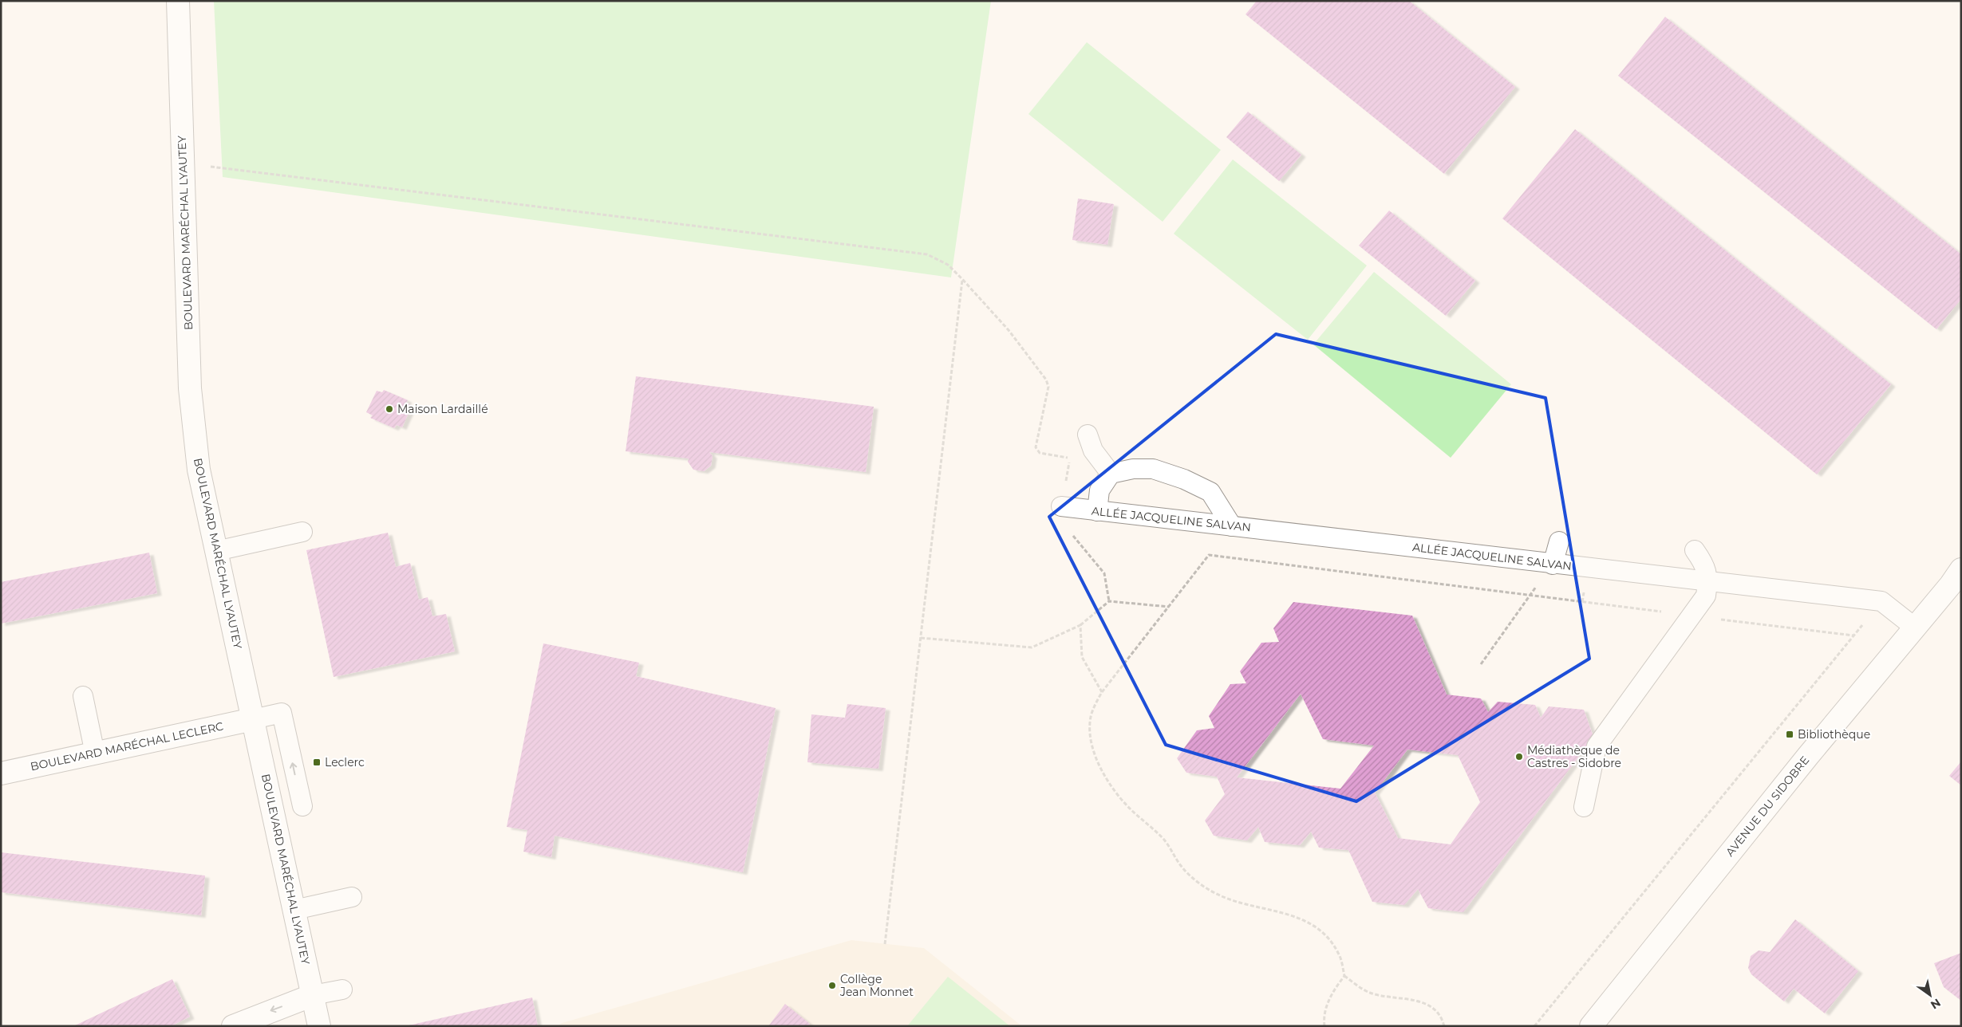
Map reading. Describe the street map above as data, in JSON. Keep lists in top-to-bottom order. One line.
{"streets":{"street":["BOULEVARD MARÉCHAL LYAUTEY","BOULEVARD MARÉCHAL LECLERC","AVENUE DU SIDOBRE"],"lane":["ALLÉE JACQUELINE SALVAN"]},"crossings":[["BOULEVARD MARÉCHAL LYAUTEY","BOULEVARD MARÉCHAL LECLERC"]],"places":{"other":["Maison Lardaillé","Médiathèque de Castres - Sidobre","Collège Jean Monnet"],"transit":["Bibliothèque","Leclerc"]},"north":"bottom right"}
